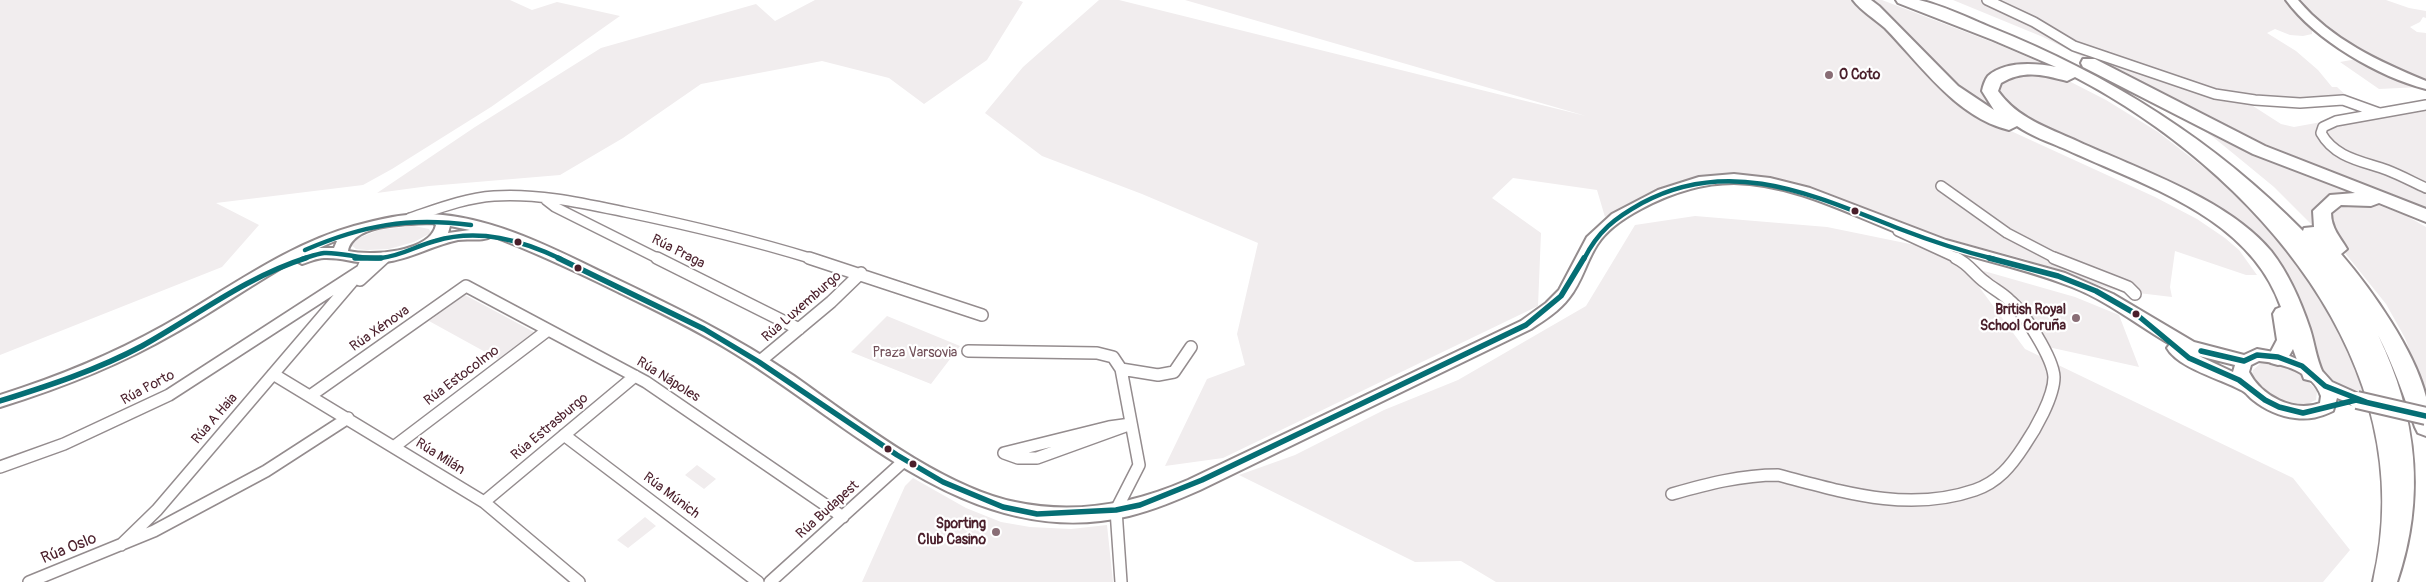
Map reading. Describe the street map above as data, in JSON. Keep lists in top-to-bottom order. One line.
{"streets":{"street":["Rúa Praga","Rúa Luxemburgo","Rúa Xénova","Rúa Estocolmo","Rúa Nápoles","Rúa Porto","Rúa A Haia","Rúa Estrasburgo","Rúa Milán","Rúa Múnich","Rúa Budapest","Rúa Oslo"]},"crossings":[["Rúa Praga","Rúa Luxemburgo"],["Rúa Xénova","Rúa Nápoles"],["Rúa Xénova","Rúa Milán"],["Rúa Estocolmo","Rúa Nápoles"],["Rúa Estocolmo","Rúa Milán"],["Rúa Nápoles","Rúa Estrasburgo"],["Rúa Nápoles","Rúa Budapest"],["Rúa Porto","Rúa A Haia"],["Rúa A Haia","Rúa Milán"],["Rúa A Haia","Rúa Oslo"],["Rúa Estrasburgo","Rúa Milán"],["Rúa Estrasburgo","Rúa Múnich"]],"parks":["Praza Varsovia"],"places":["O Coto","British Royal School Coruña","Sporting Club Casino"]}
